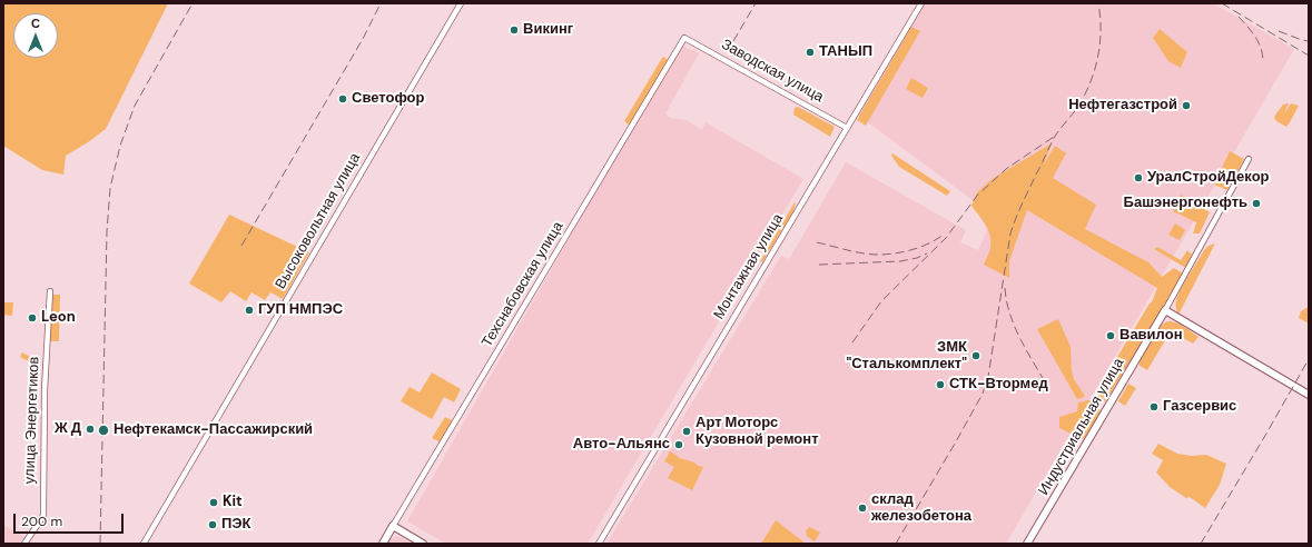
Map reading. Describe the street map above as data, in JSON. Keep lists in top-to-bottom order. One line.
{"streets":{"main road":["Техснабовская улица","Индустриальная улица"],"street":["Заводская улица","Высоковольтная улица","Монтажная улица","улица Энергетиков"]},"crossings":[["Заводская улица","Монтажная улица"],["Заводская улица","Техснабовская улица"]],"places":["Викинг","ТАНЫП","Светофор","Нефтегазстрой","УралСтройДекор","Башэнергонефть","ГУП НМПЭС","Leon","Вавилон","ЗМК \"Сталькомплект\"","СТК-Втормед","Газсервис","Ж Д","Нефтекамск-Пассажирский","Арт Моторс Кузовной ремонт","Авто-Альянс","Kit","склад железобетона","ПЭК"],"scale_bar":"200 m","north":"top"}
